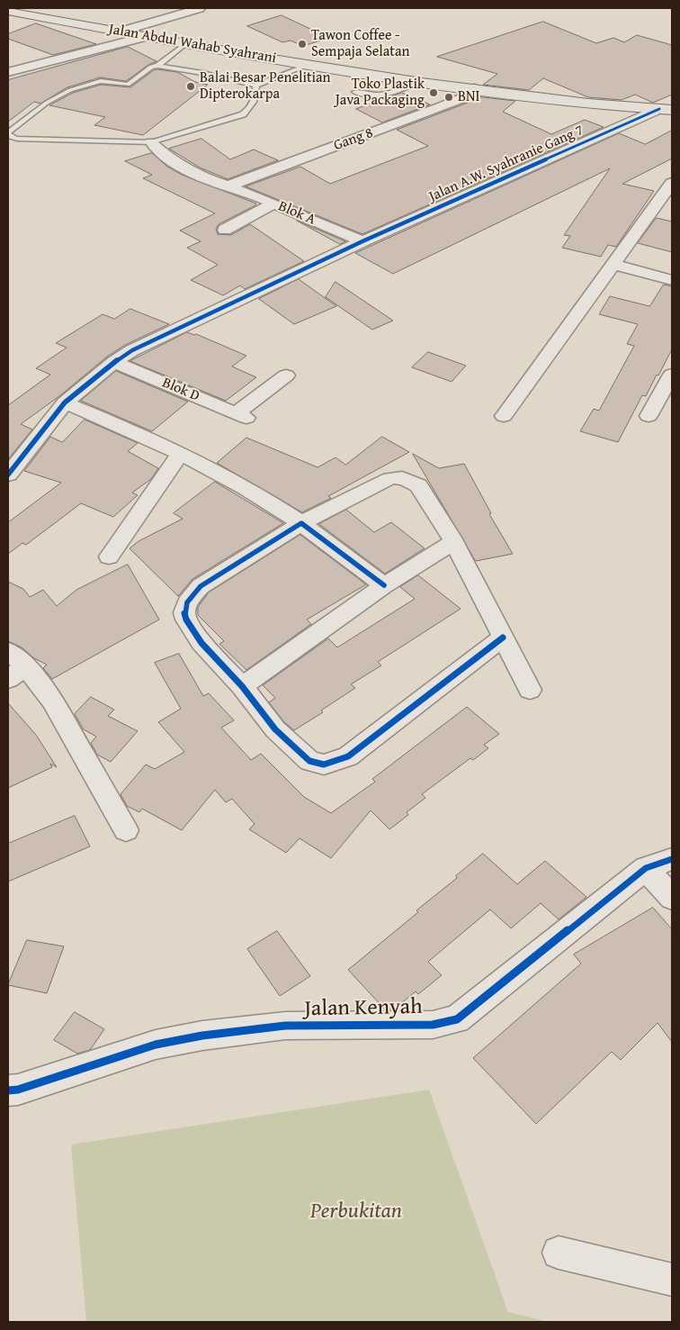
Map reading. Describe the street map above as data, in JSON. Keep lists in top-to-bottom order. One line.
{"streets":{"highway":["Jalan Abdul Wahab Syahrani"],"street":["Gang 8","Jalan A.W. Syahranie Gang 7","Blok A","Blok D","Jalan Kenyah"]},"crossings":[["Jalan Abdul Wahab Syahrani","Gang 8"],["Jalan Abdul Wahab Syahrani","Jalan A.W. Syahranie Gang 7"],["Gang 8","Blok A"],["Jalan A.W. Syahranie Gang 7","Blok A"],["Jalan A.W. Syahranie Gang 7","Blok D"]],"parks":["Perbukitan"],"places":["Tawon Coffee - Sempaja Selatan","Balai Besar Penelitian Dipterokarpa","Toko Plastik Java Packaging","BNI"]}
